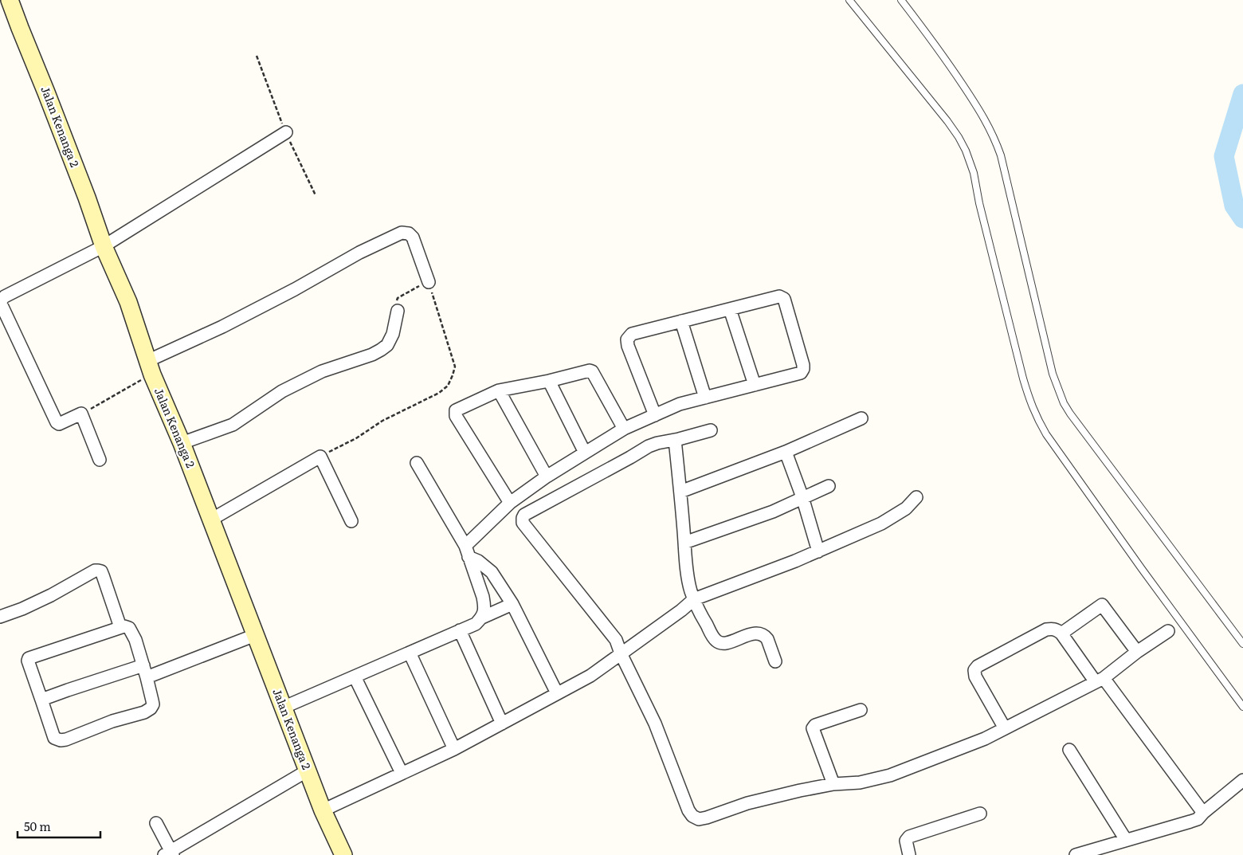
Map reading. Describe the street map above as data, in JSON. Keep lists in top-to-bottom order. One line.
{"streets":{"main road":["Jalan Kenanga 2"]},"scale_bar":"50 m"}
